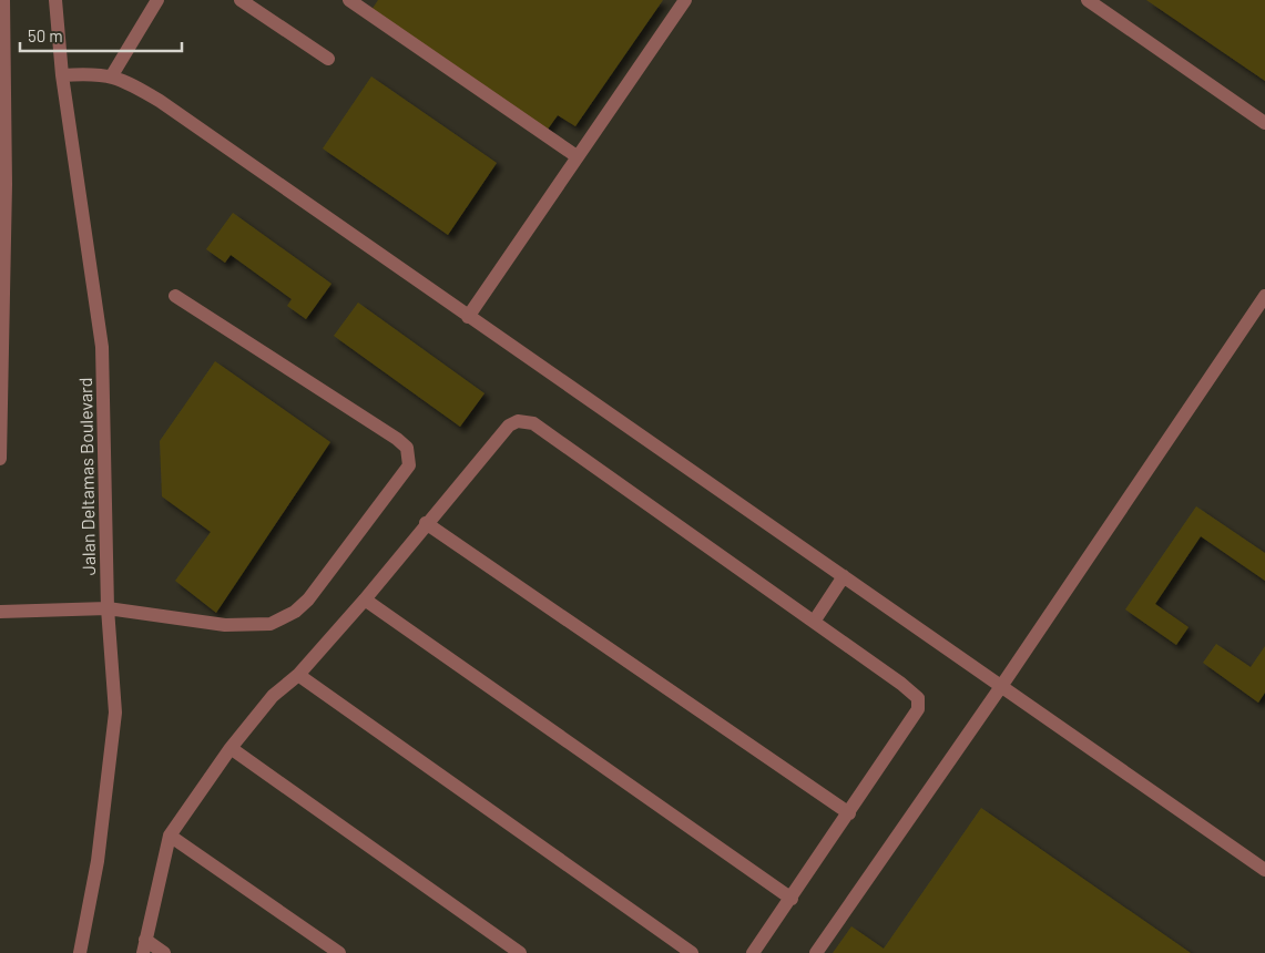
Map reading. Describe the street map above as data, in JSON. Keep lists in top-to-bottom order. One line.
{"streets":{"street":["Jalan Deltamas Boulevard"]},"scale_bar":"50 m"}
